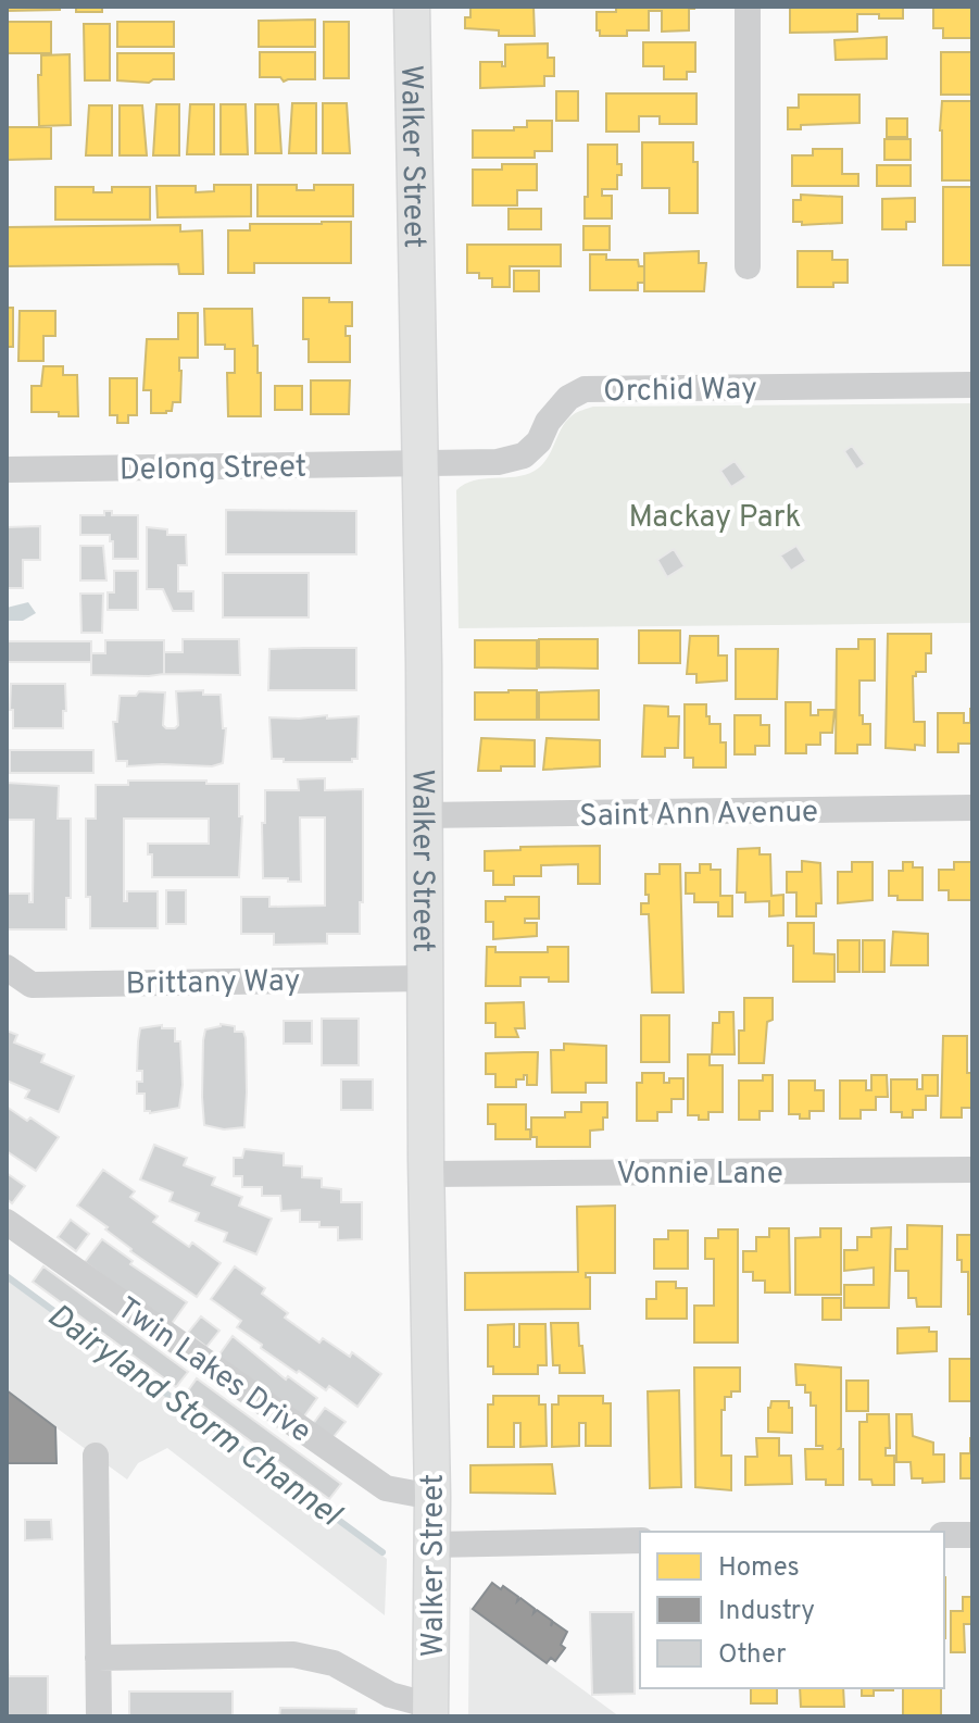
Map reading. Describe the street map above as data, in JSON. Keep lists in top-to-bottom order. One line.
{"streets":{"main road":["Walker Street"],"street":["Orchid Way","Delong Street","Saint Ann Avenue","Brittany Way","Vonnie Lane","Twin Lakes Drive"]},"crossings":[["Walker Street","Orchid Way"],["Walker Street","Delong Street"],["Walker Street","Saint Ann Avenue"],["Walker Street","Brittany Way"],["Walker Street","Vonnie Lane"],["Walker Street","Twin Lakes Drive"],["Orchid Way","Delong Street"]],"water":["Dairyland Storm Channel"],"parks":["Mackay Park"],"legend":["Homes","Industry","Other"]}
